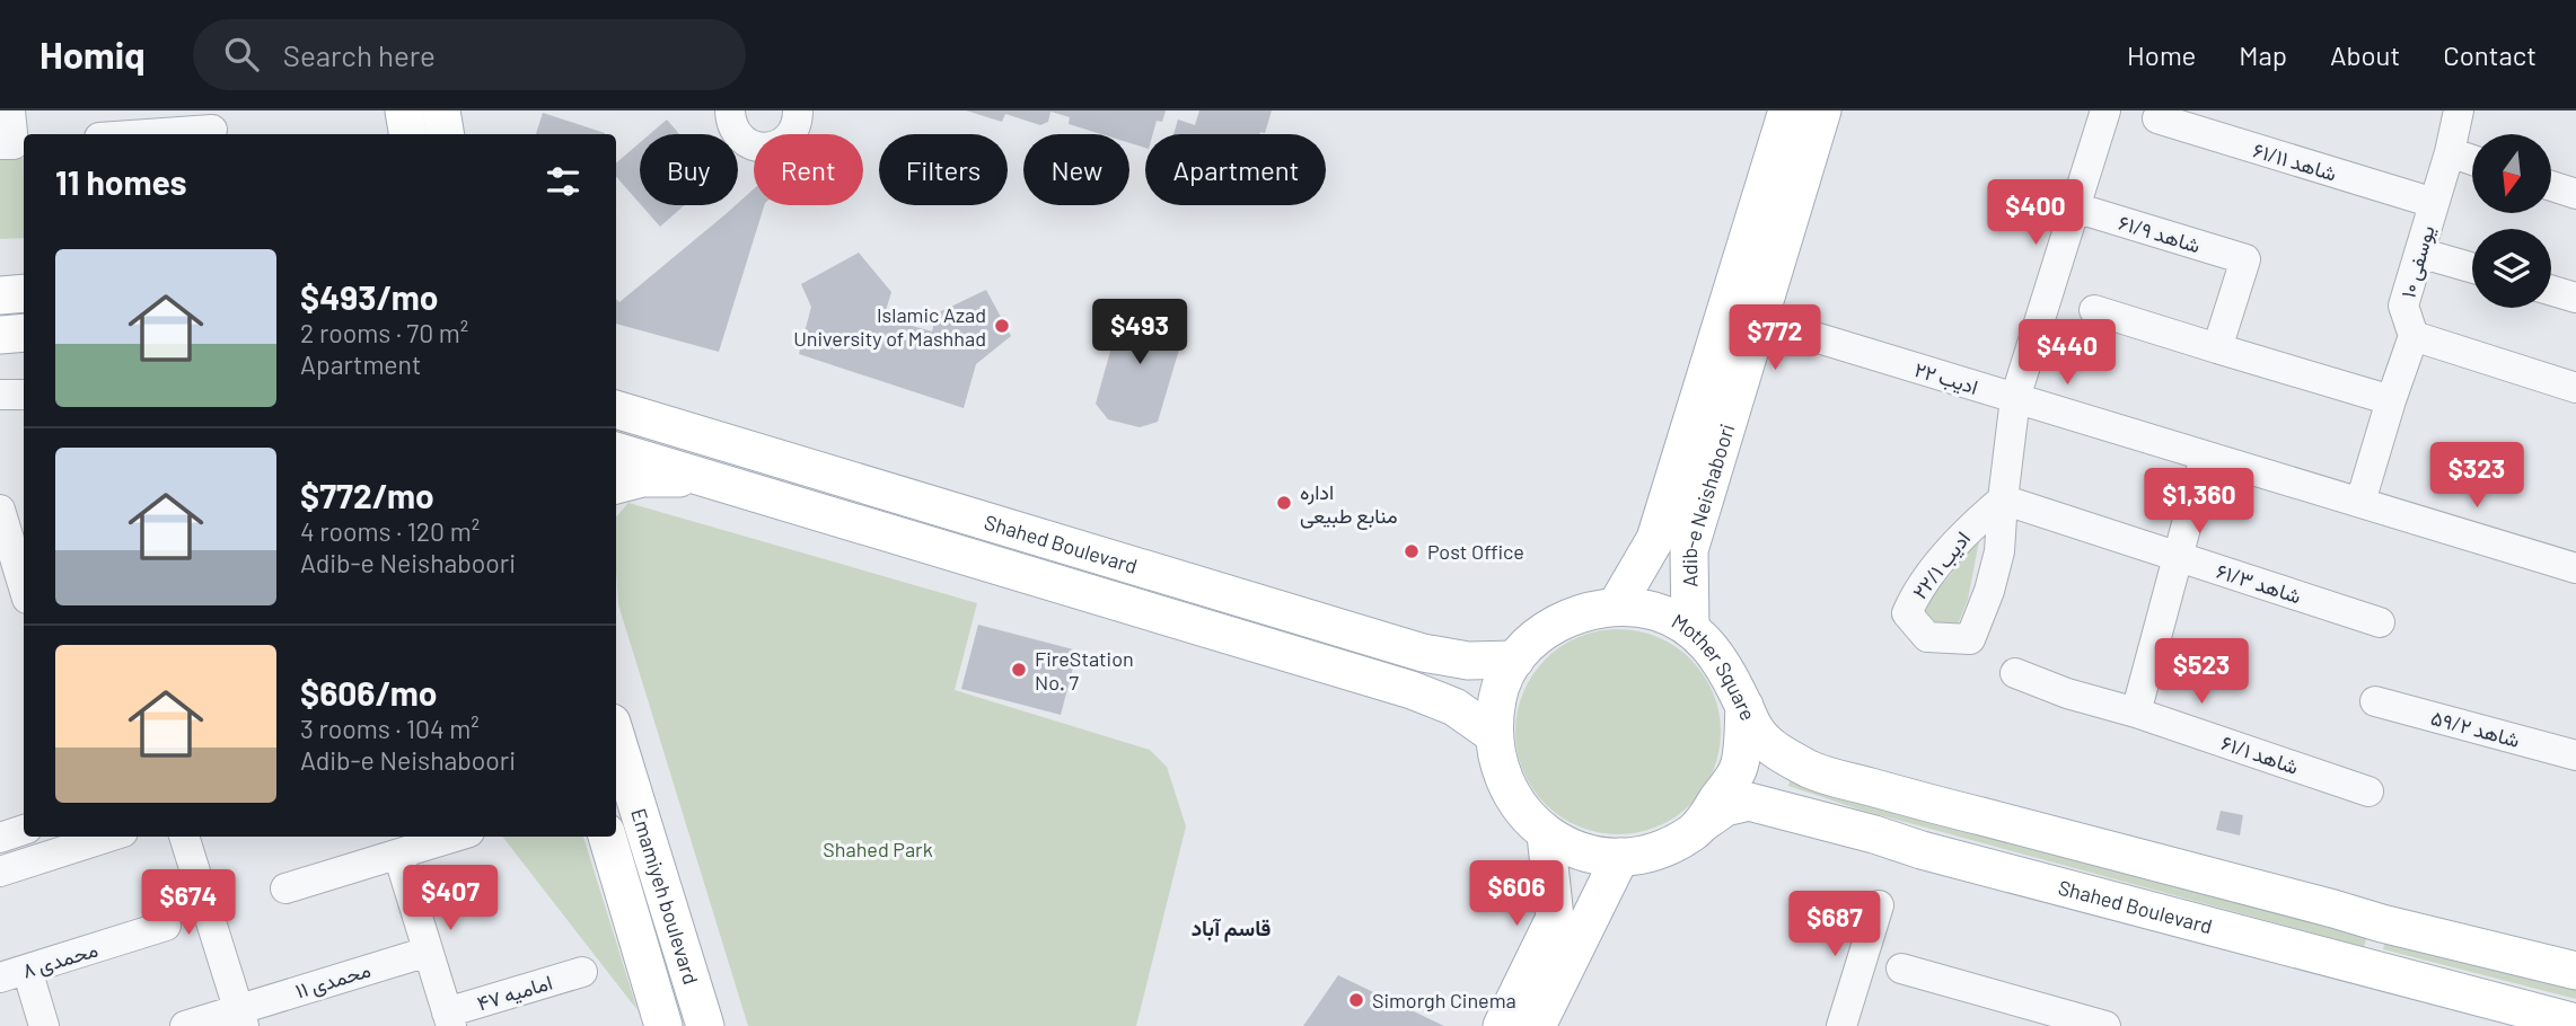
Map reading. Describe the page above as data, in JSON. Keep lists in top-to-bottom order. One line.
{"streets":{"main road":["Adib-e Neishaboori","Shahed Boulevard","Mother Square","Emamiyeh boulevard"],"street":["شاهد ۶۱/۱۱","شاهد ۶۱/۹","یوسفی ۱۰","ادیب ۲۲","شاهد ۶۱/۳","شاهد ۵۹/۲","شاهد ۶۱/۱","محمدی ۸","محمدی ۱۱","امامیه ۴۷"]},"crossings":[["شاهد ۶۱/۱۱","یوسفی ۱۰"],["ادیب ۲۲","Adib-e Neishaboori"],["ادیب ۲۲","شاهد ۶۱/۳"],["Adib-e Neishaboori","Shahed Boulevard"],["Adib-e Neishaboori","Mother Square"],["Shahed Boulevard","Mother Square"]],"districts":["قاسم آباد"],"parks":["Shahed Park"],"places":["Islamic Azad University of Mashhad","اداره منابع طبیعی","Post Office","FireStation No. 7","Simorgh Cinema"],"north":"bottom","page":{"header":"Homiq","search":"Search here","nav":["Home","Map","About","Contact"],"chip":["Buy","Rent","Filters","New","Apartment"],"heading":"11 homes","price":["$400","$493","$772","$440","$323","$1,360","$523","$606","$407","$674","$687"],"list":[{"name":"$493/mo","note":"2 rooms · 70 m² · Apartment"},{"name":"$772/mo","note":"4 rooms · 120 m² · Adib-e Neishaboori"},{"name":"$606/mo","note":"3 rooms · 104 m² · Adib-e Neishaboori"}]}}
